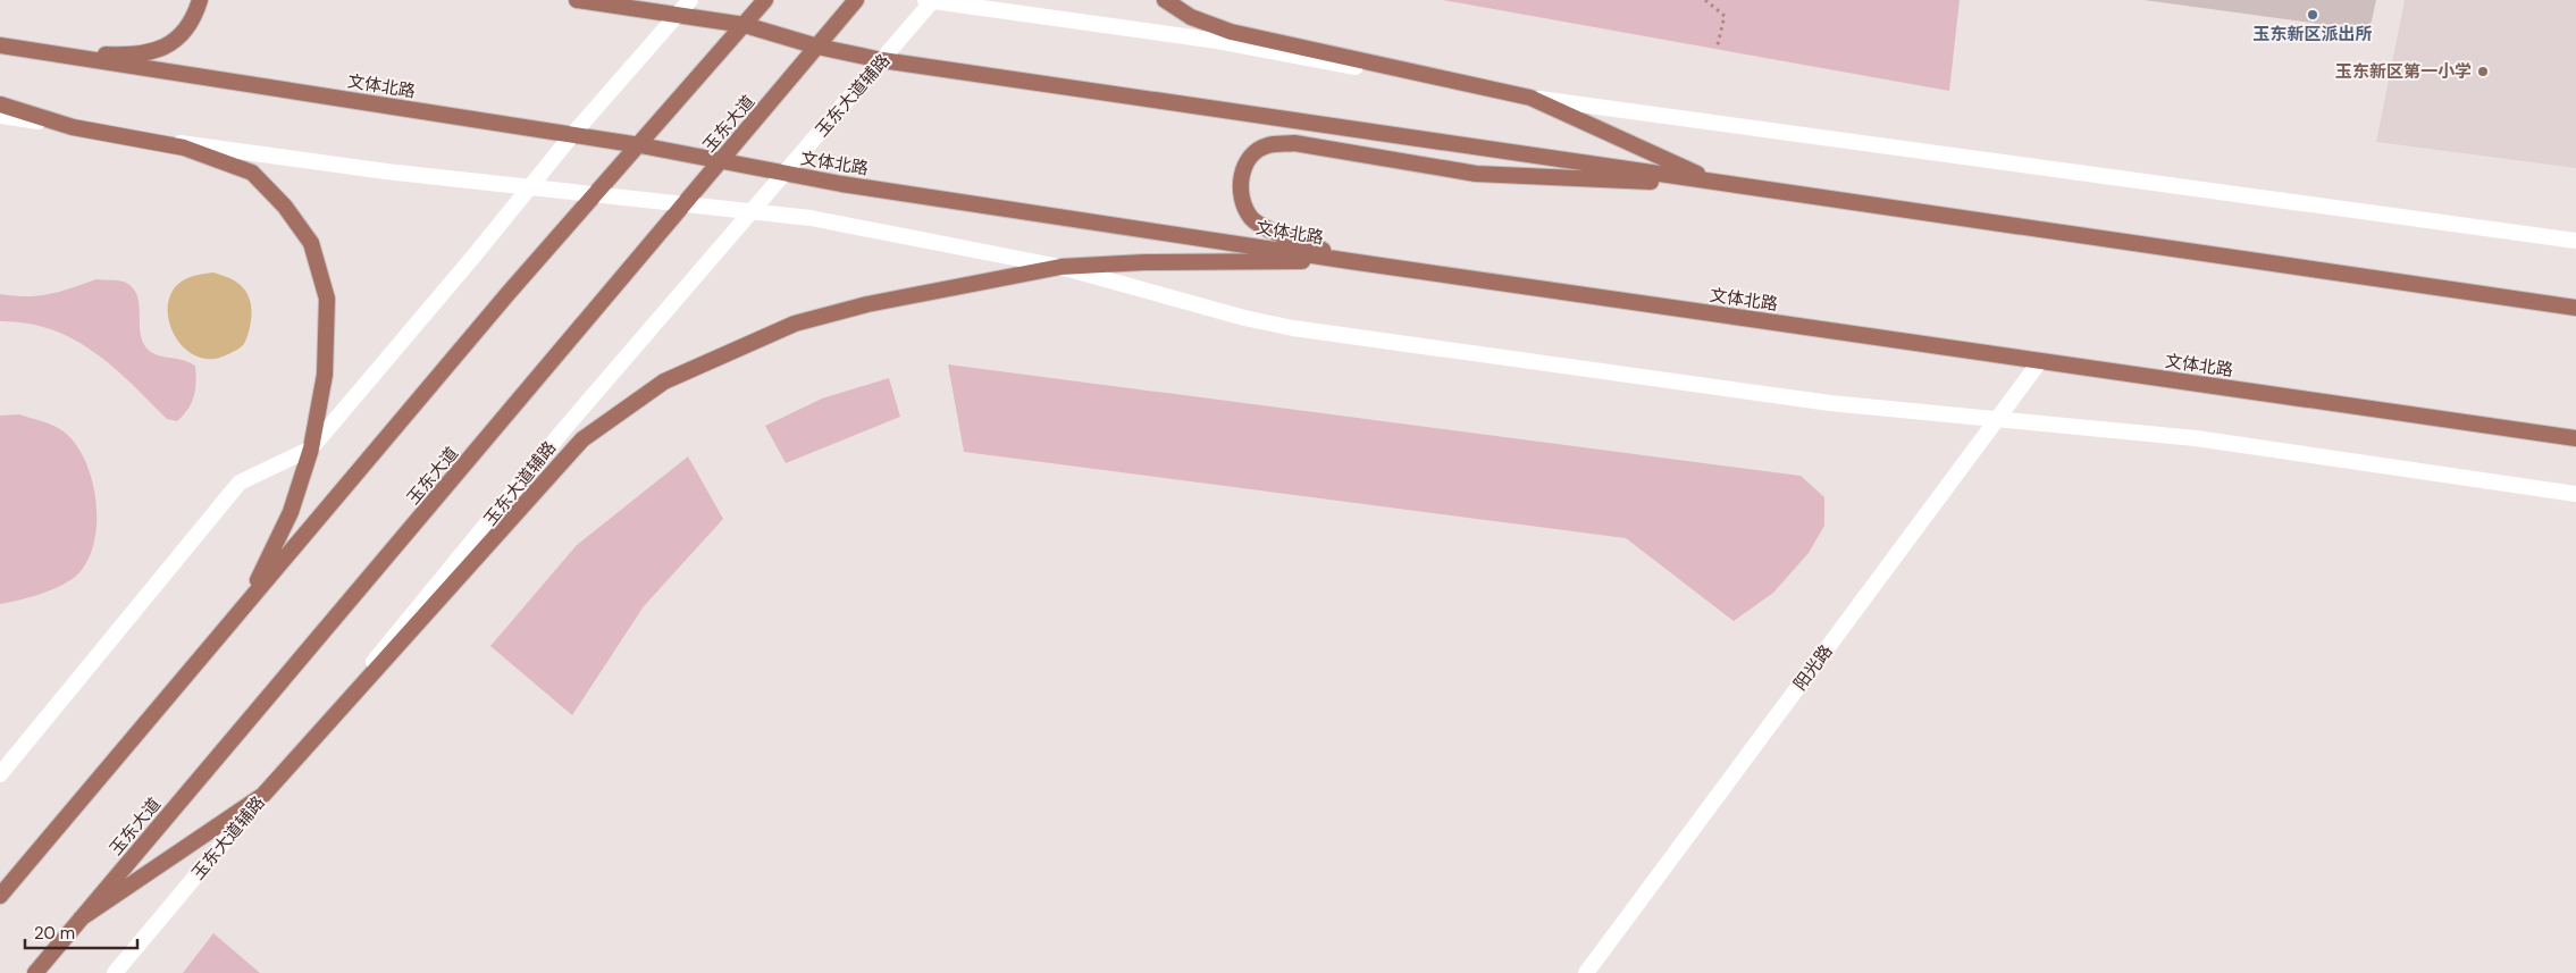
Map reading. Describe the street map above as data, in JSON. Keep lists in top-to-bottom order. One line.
{"streets":{"main road":["文体北路","玉东大道"],"street":["玉东大道辅路","阳光路"]},"crossings":[["文体北路","玉东大道辅路"],["文体北路","玉东大道"],["文体北路","阳光路"]],"places":["玉东新区派出所","玉东新区第一小学"],"scale_bar":"20 m"}
